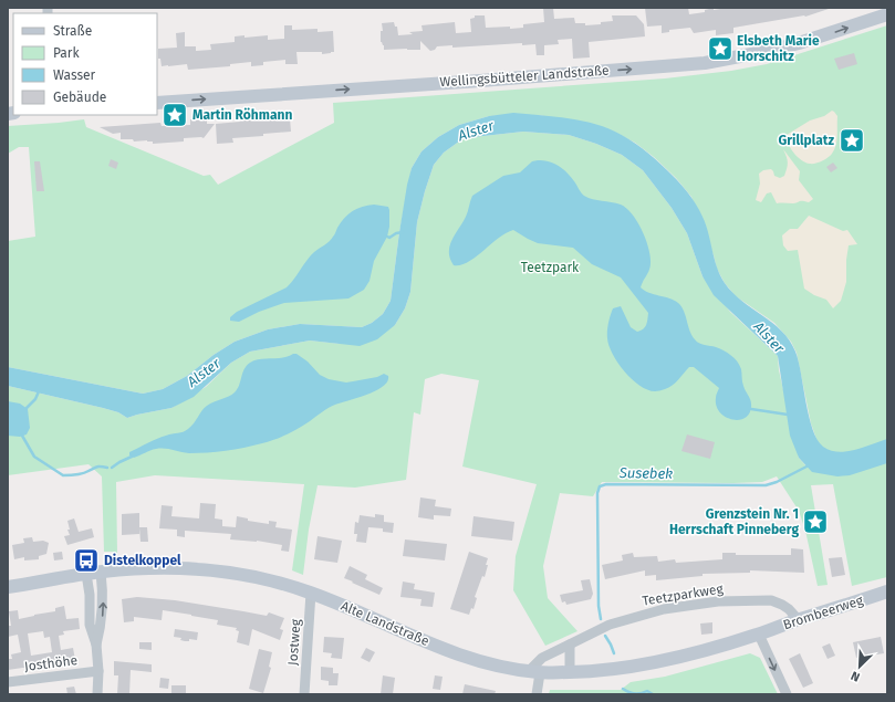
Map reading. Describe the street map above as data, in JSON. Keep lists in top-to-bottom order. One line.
{"streets":{"main road":["Wellingsbütteler Landstraße","Brombeerweg","Alte Landstraße"],"street":["Teetzparkweg","Jostweg","Josthöhe"]},"crossings":[["Teetzparkweg","Brombeerweg"],["Teetzparkweg","Alte Landstraße"],["Brombeerweg","Alte Landstraße"],["Alte Landstraße","Jostweg"]],"one_way":["Wellingsbütteler Landstraße"],"water":["Alster","Susebek"],"parks":["Teetzpark"],"places":{"place":["Elsbeth Marie Horschitz","Martin Röhmann","Grillplatz","Grenzstein Nr. 1 Herrschaft Pinneberg"],"bus stop":["Distelkoppel"]},"legend":["Straße","Park","Wasser","Gebäude"],"north":"bottom left"}
